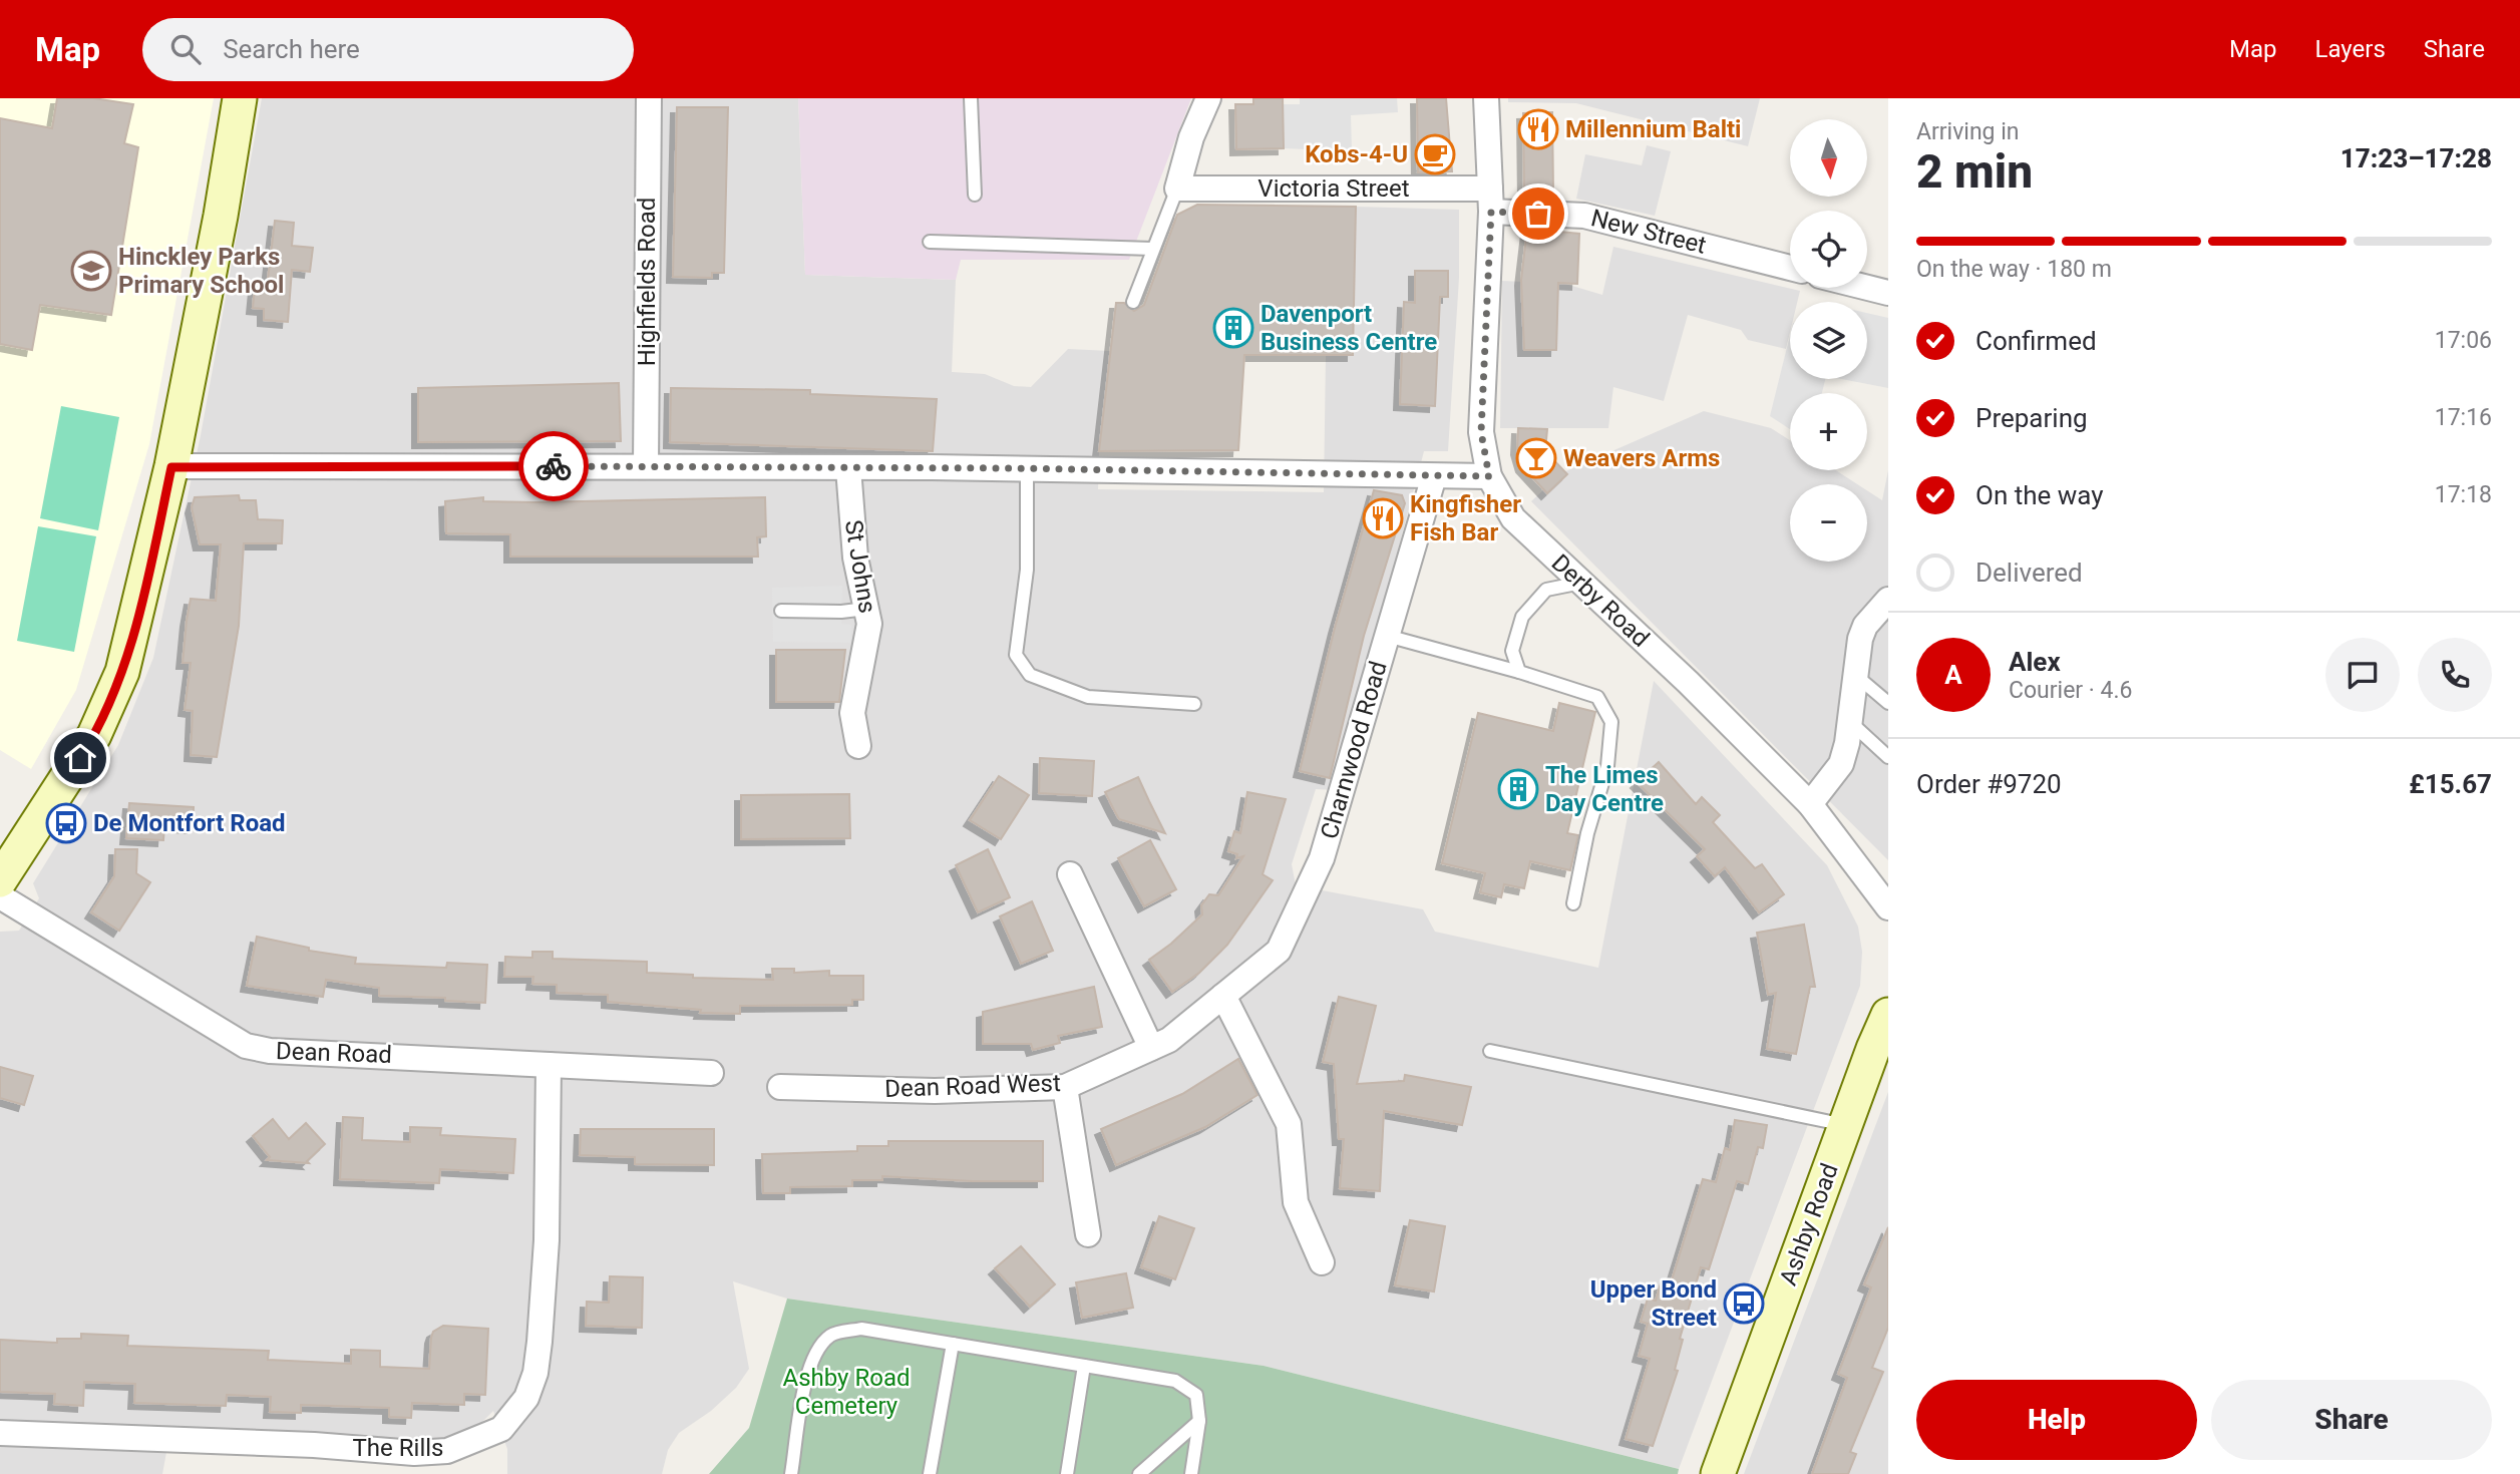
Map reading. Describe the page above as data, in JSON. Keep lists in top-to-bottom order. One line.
{"streets":{"main road":["Ashby Road"],"street":["Victoria Street","New Street","Highfields Road","St Johns","Derby Road","Charnwood Road","Dean Road","Dean Road West","The Rills"]},"crossings":[["Victoria Street","New Street"],["Victoria Street","Derby Road"],["New Street","Derby Road"],["Charnwood Road","Dean Road West"],["Dean Road","The Rills"]],"parks":["Ashby Road Cemetery"],"places":{"restaurant":["Millennium Balti","Kingfisher Fish Bar"],"cafe":["Kobs-4-U"],"school or university":["Hinckley Parks Primary School"],"building":["Davenport Business Centre","The Limes Day Centre"],"bar":["Weavers Arms"],"bus stop":["De Montfort Road","Upper Bond Street"]},"north":"bottom","page":{"header":"Map","search":"Search here","nav":["Map","Layers","Share"],"heading":["2 min","Arriving in","17:23–17:28"],"panel":["Alex","Courier · 4.6","Order #9720","£15.67"],"map_buttons":["+","−"],"bar":"On the way · 180 m","list":[["Confirmed","17:06"],["Preparing","17:16"],["On the way","17:18"],"Delivered"],"round":"A","buttons":["Help","Share"]}}
